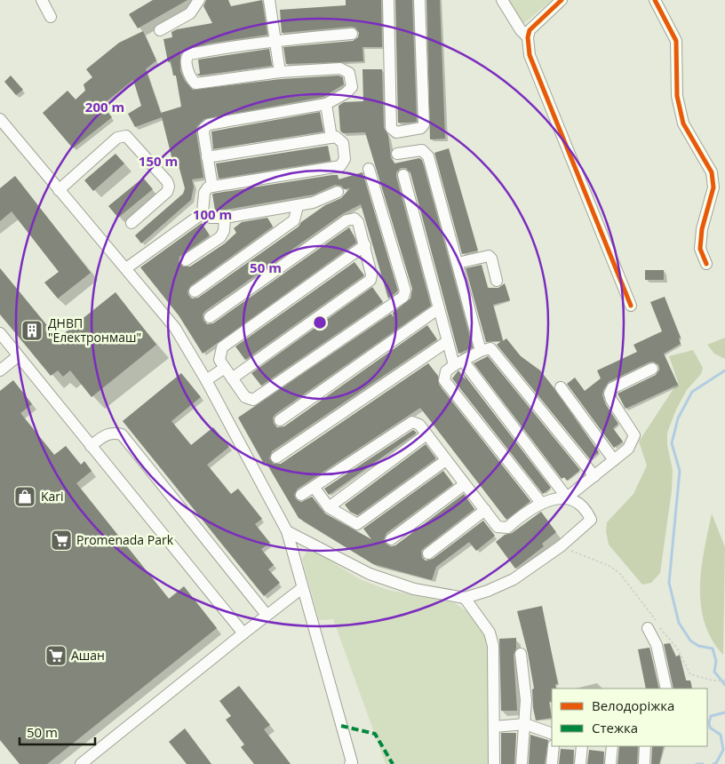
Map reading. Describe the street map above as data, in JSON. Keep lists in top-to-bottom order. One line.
{"places":{"building":["ДНВП \"Електронмаш\""],"shop":["Kari"],"supermarket":["Promenada Park","Ашан"]},"legend":["Велодоріжка","Стежка"],"scale_bar":"50 m","rings":["200 m","150 m","100 m","50 m"]}
